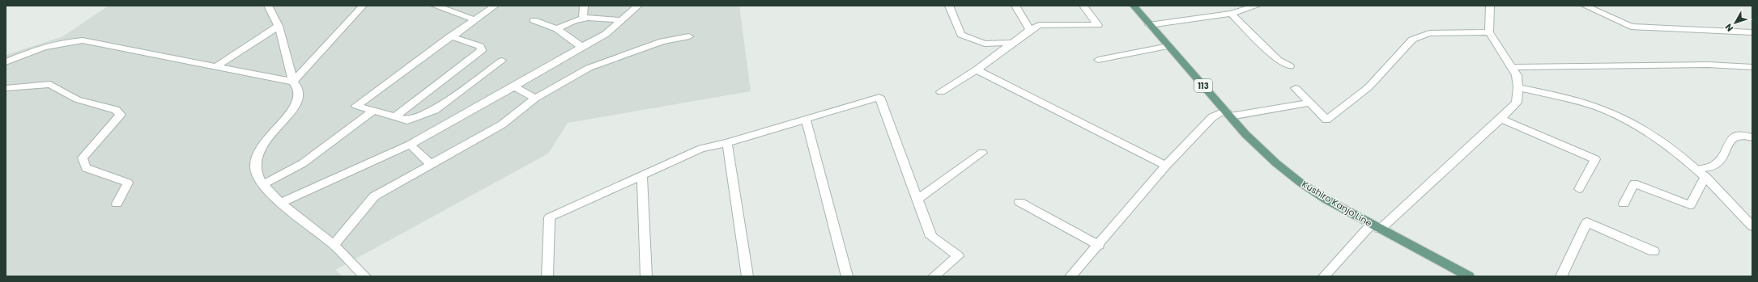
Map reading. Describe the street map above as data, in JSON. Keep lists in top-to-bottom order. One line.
{"streets":{"main road":["113","Kushiro Kanjo Line"]},"north":"bottom left"}
